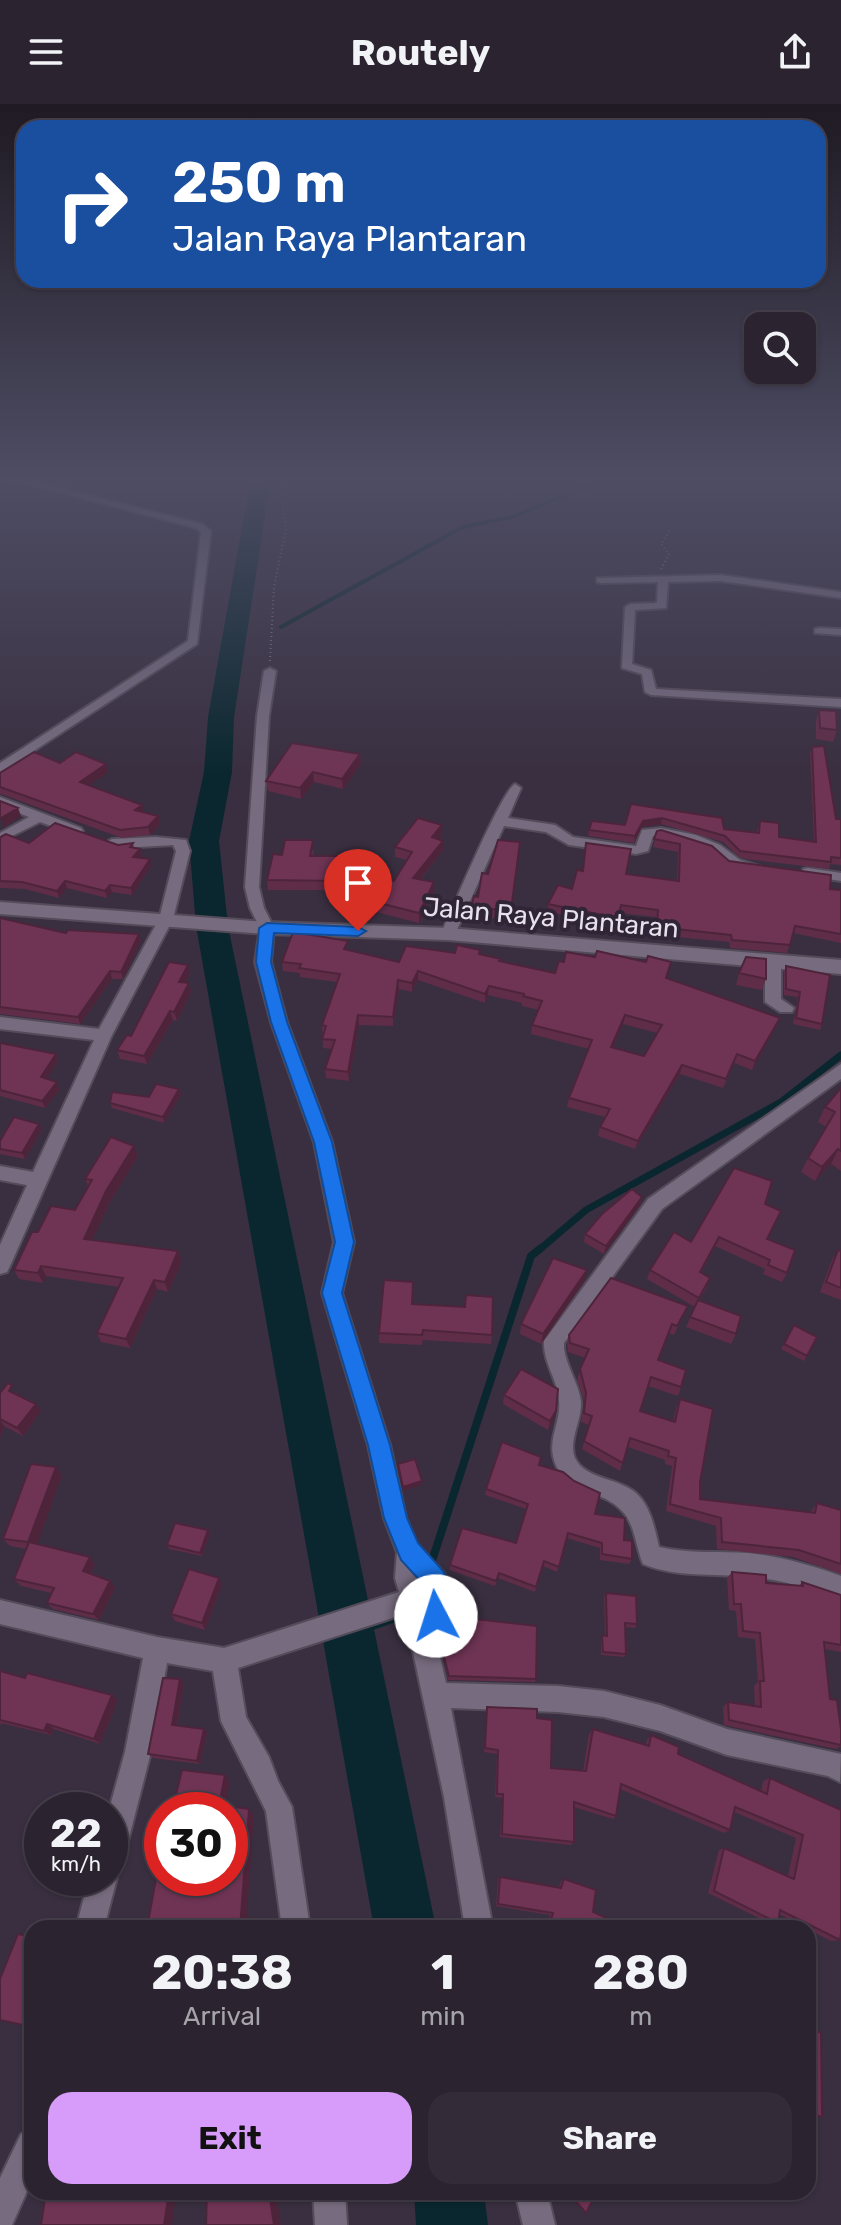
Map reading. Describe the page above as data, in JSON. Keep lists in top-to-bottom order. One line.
{"streets":{"main road":["Jalan Raya Plantaran"]},"page":{"header":"Routely","turn":["250 m","Jalan Raya Plantaran"],"speed":"22 km/h","limit":"30","eta":["20:38","Arrival","1","min","280","m"],"buttons":["Exit","Share"]}}
